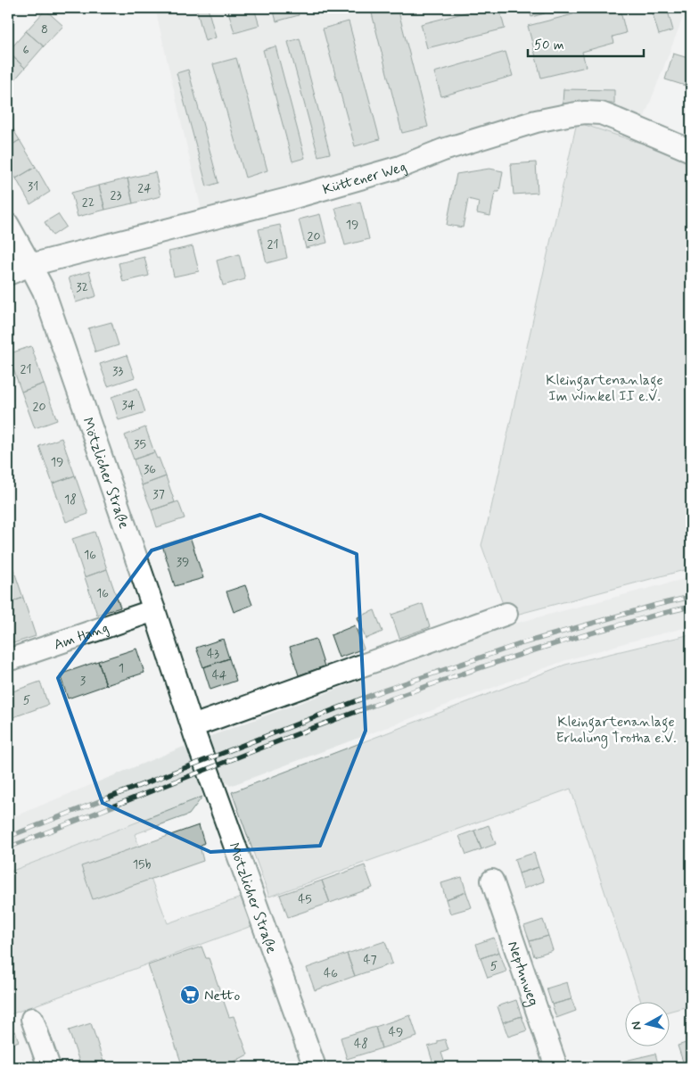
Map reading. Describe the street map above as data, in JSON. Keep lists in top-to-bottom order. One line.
{"streets":{"street":["Küttener Weg","Mötzlicher Straße","Am Hang","Neptunweg"]},"crossings":[["Küttener Weg","Mötzlicher Straße"],["Mötzlicher Straße","Am Hang"]],"parks":["Kleingartenanlage Im Winkel II e.V.","Kleingartenanlage Erholung Trotha e.V."],"places":{"supermarket":["Netto"]},"house_numbers":["8","6","31","24","23","22","19","20","21","32","21","33","34","20","35","19","36","37","18","16","39","16","43","1","44","3","5","15b","45","47","5","46","49","48"],"scale_bar":"50 m","north":"left"}
